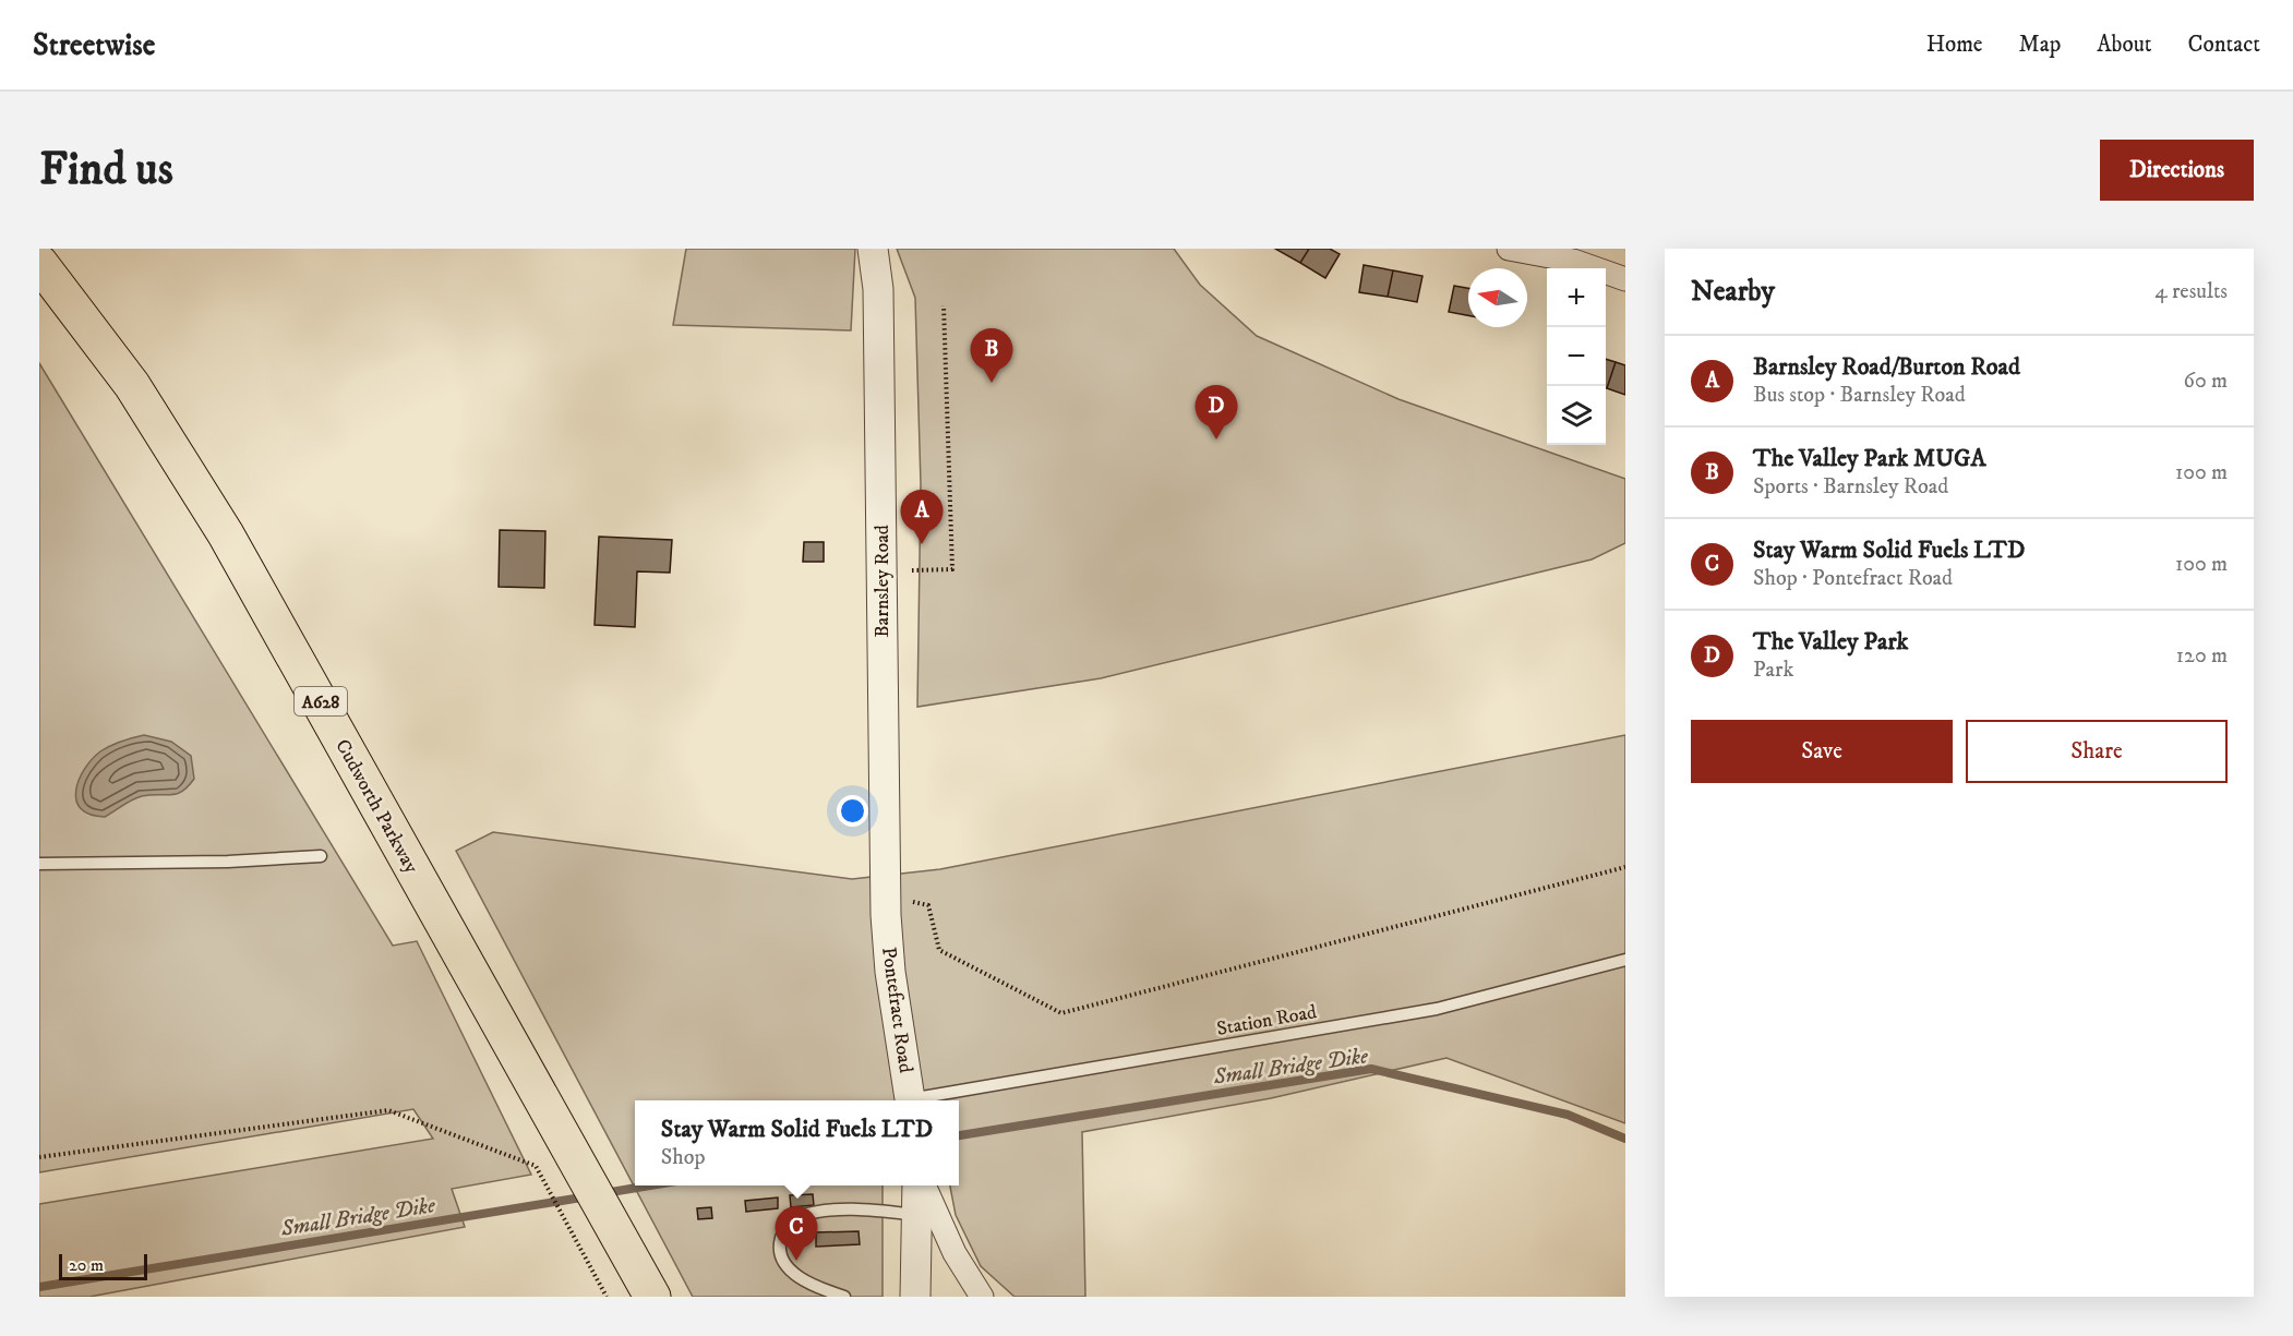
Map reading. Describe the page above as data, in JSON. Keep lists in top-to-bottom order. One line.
{"streets":{"highway":["A628","Cudworth Parkway"],"street":["Barnsley Road","Pontefract Road"],"lane":["Station Road"]},"crossings":[["Barnsley Road","Pontefract Road"]],"water":["Small Bridge Dike"],"scale_bar":"20 m","north":"left","page":{"header":"Streetwise","nav":["Home","Map","About","Contact"],"buttons":["Directions",["Save","Share"]],"title":"Find us","heading":["Nearby","4 results"],"map_buttons":["+","−"],"pins":["B","D","A","C"],"list":[{"mark":"A","name":"Barnsley Road/Burton Road","note":"Bus stop · Barnsley Road","value":"60 m"},{"mark":"B","name":"The Valley Park MUGA","note":"Sports · Barnsley Road","value":"100 m"},{"mark":"C","name":"Stay Warm Solid Fuels LTD","note":"Shop · Pontefract Road","value":"100 m"},{"mark":"D","name":"The Valley Park","note":"Park","value":"120 m"}],"popup":["Stay Warm Solid Fuels LTD","Shop"],"scale":"20 m"}}
